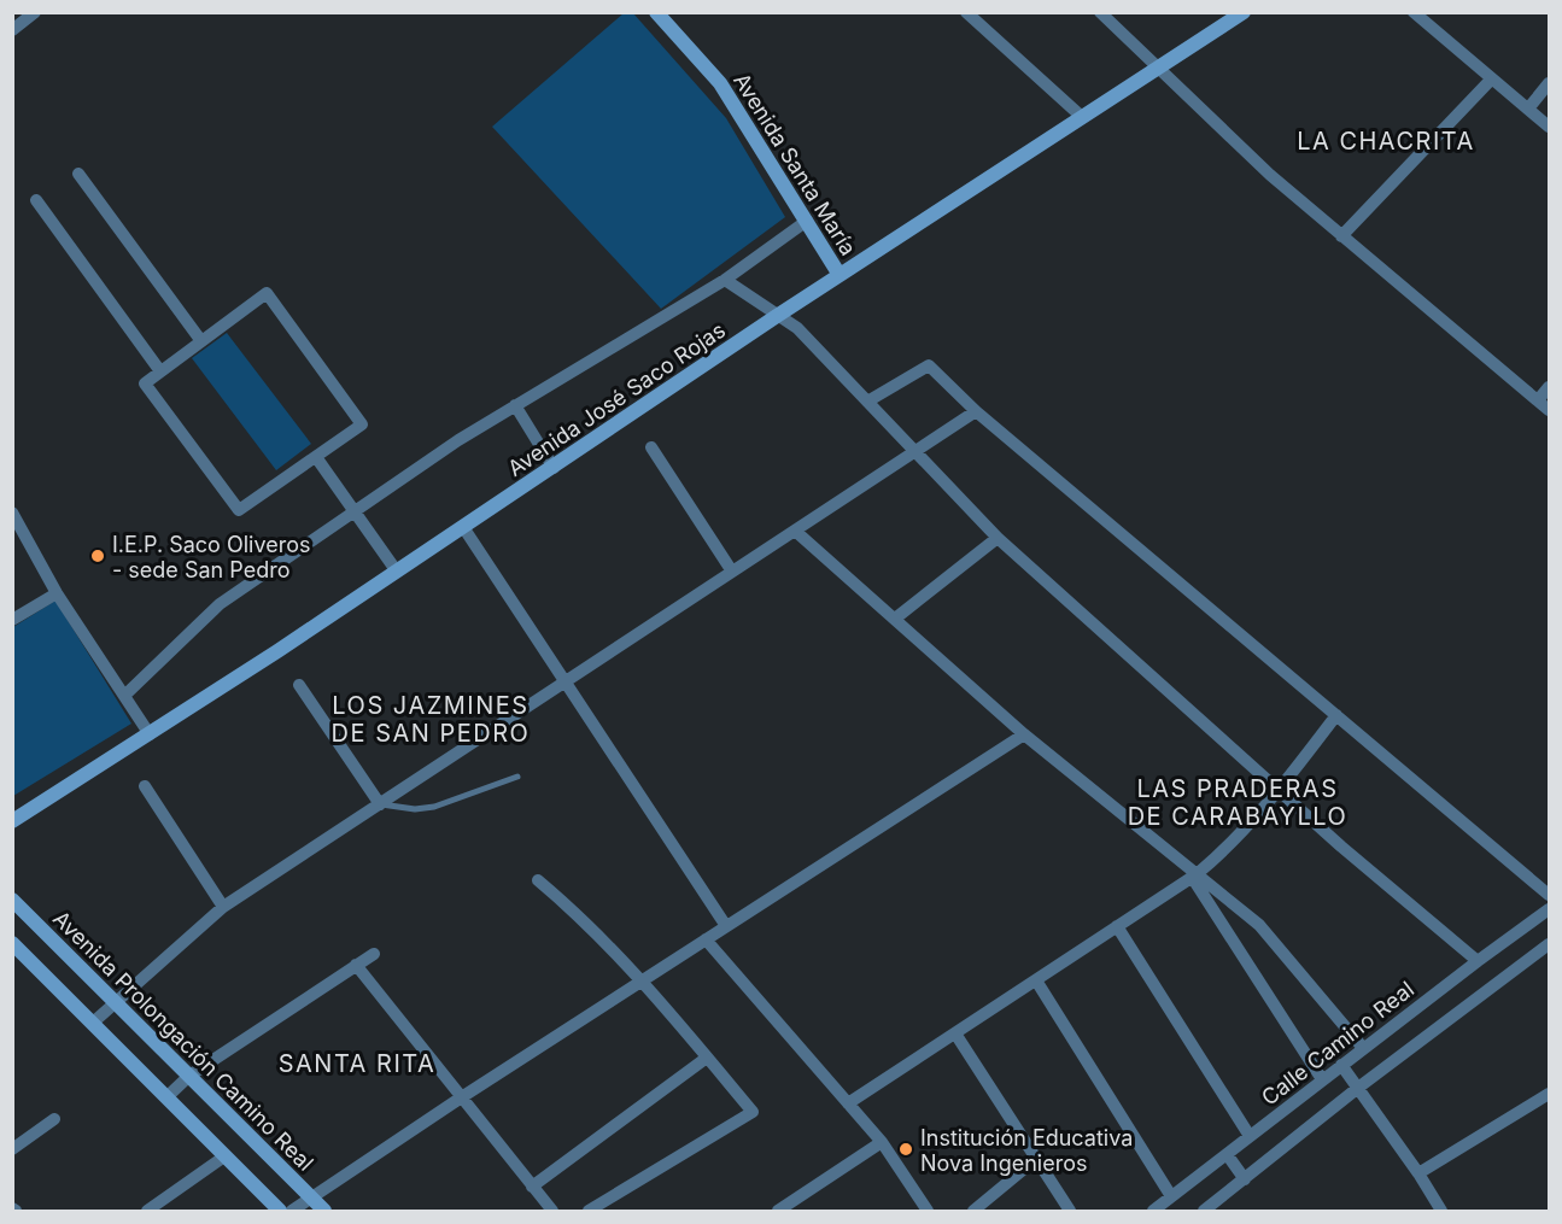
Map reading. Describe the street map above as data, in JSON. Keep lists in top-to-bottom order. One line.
{"streets":{"main road":["Avenida Santa María","Avenida José Saco Rojas","Avenida Prolongación Camino Real"],"street":["Calle Camino Real"]},"crossings":[["Avenida Santa María","Avenida José Saco Rojas"]],"districts":["LA CHACRITA","LOS JAZMINES DE SAN PEDRO","LAS PRADERAS DE CARABAYLLO","SANTA RITA"],"places":["I.E.P. Saco Oliveros - sede San Pedro","Institución Educativa Nova Ingenieros"]}
